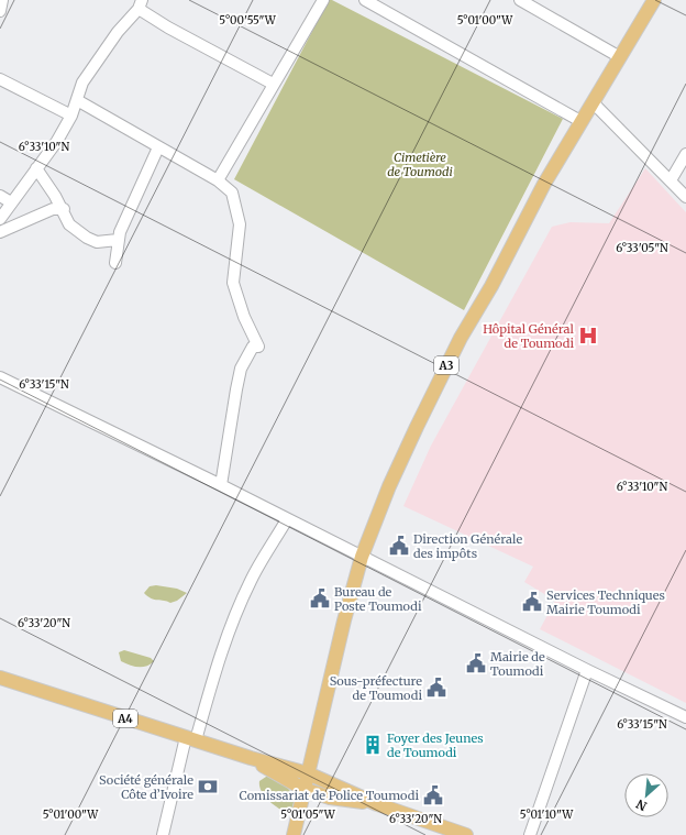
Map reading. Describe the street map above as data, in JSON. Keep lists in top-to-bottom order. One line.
{"streets":{"main road":["A3","A4"]},"crossings":[["A3","A4"]],"parks":["Cimetière de Toumodi"],"places":{"hospital":["Hôpital Général de Toumodi"],"public building":["Direction Générale des impôts","Bureau de Poste Toumodi","Services Techniques Mairie Toumodi","Mairie de Toumodi","Sous-préfecture de Toumodi","Comissariat de Police Toumodi"],"building":["Foyer des Jeunes de Toumodi"],"bank":["Société générale Côte d’Ivoire"]},"north":"bottom left","coordinates":["5°00'55\"W","5°01'00\"W","6°33'10\"N","6°33'05\"N","6°33'15\"N","6°33'20\"N","5°01'05\"W","5°01'10\"W"]}
